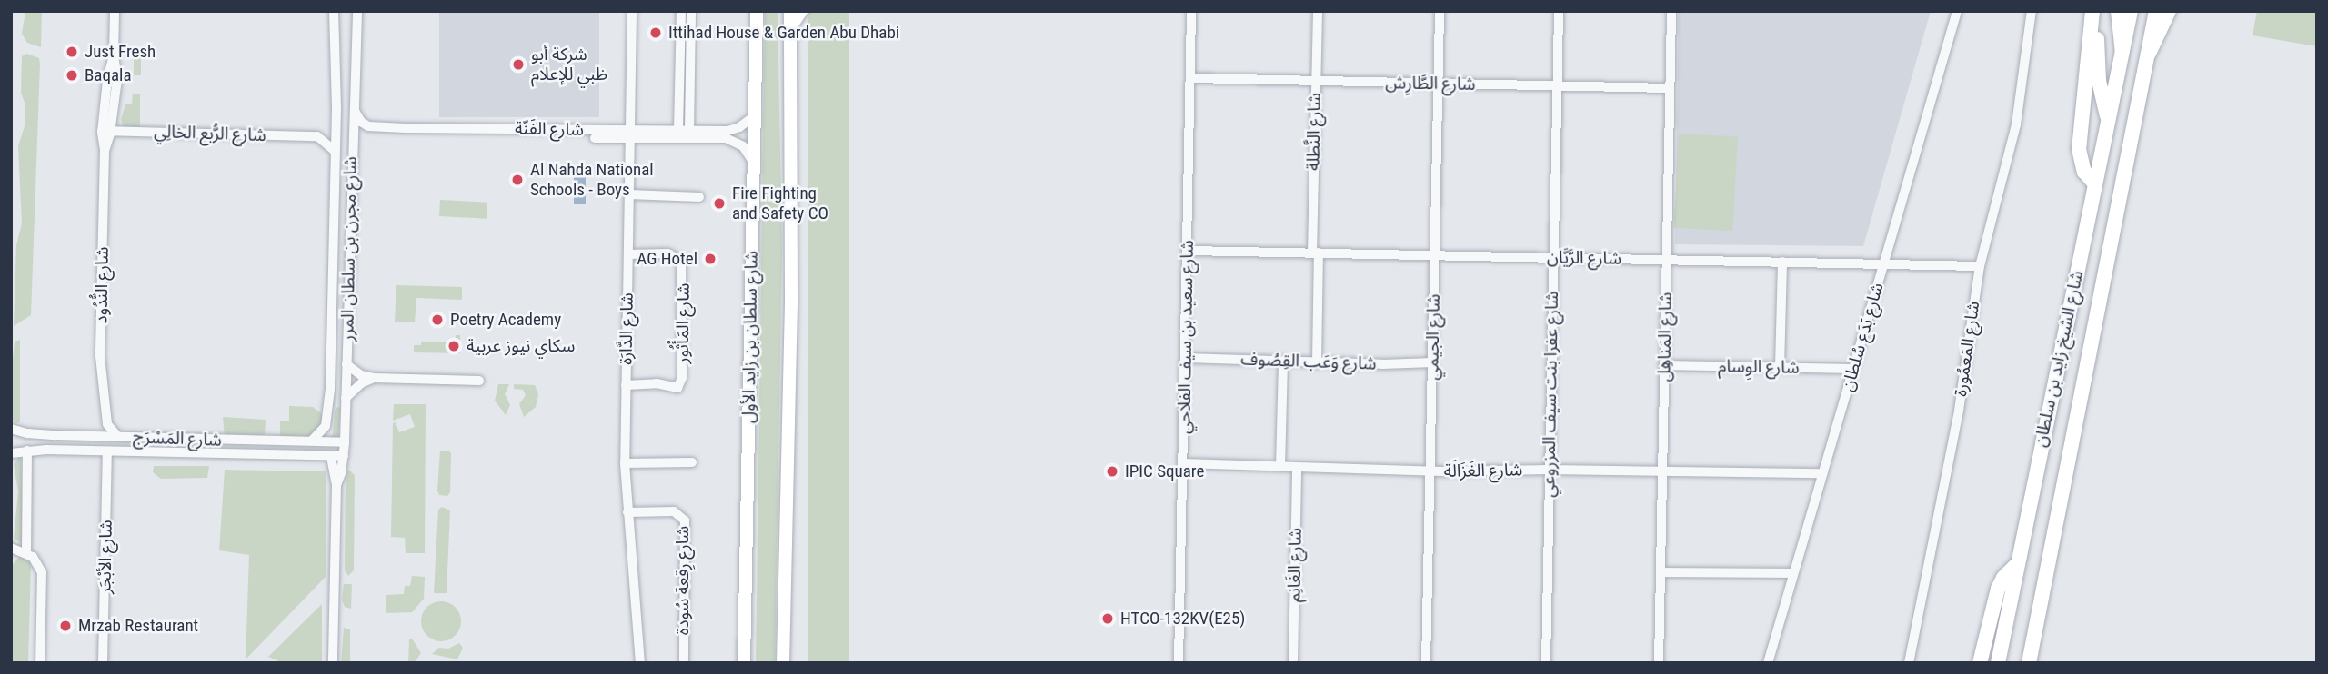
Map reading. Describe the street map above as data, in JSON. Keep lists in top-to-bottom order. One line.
{"streets":{"highway":["شارع الشيخ زايد بن سلطان"],"main road":["شارع سلطان بن زايد الأول"],"street":["شارع الطَّارِش","شارع الفَنّة","شارع النَّطلة","شارع الرُّبع الخالِي","شارع مجرن بن سلطان المرر","شارع الرَّيَّان","شارع النُّدُود","شارع المَأْثُور","شارع الدَّارَة","شارع سعيد بن سيف الفلاحي","شارع الجيمي","شارع المَناهِل","شارع بَدَع سُلطان","شارع المَعمُورة","شارع وَعَب القِصُوف","شارع الوِسام","شارع عفرا بنت سيف المزروعي","شارع المَسْرَج","شارع الغَزَالَة","شارع الأبْجَر","شارع الغَانِم","شارع رِقعة سُودة"]},"crossings":[["شارع الطَّارِش","شارع النَّطلة"],["شارع الطَّارِش","شارع سعيد بن سيف الفلاحي"],["شارع الطَّارِش","شارع الجيمي"],["شارع الطَّارِش","شارع المَناهِل"],["شارع الطَّارِش","شارع عفرا بنت سيف المزروعي"],["شارع الفَنّة","شارع مجرن بن سلطان المرر"],["شارع الفَنّة","شارع الدَّارَة"],["شارع الفَنّة","شارع سلطان بن زايد الأول"],["شارع النَّطلة","شارع الرَّيَّان"],["شارع النَّطلة","شارع وَعَب القِصُوف"],["شارع الرُّبع الخالِي","شارع النُّدُود"],["شارع مجرن بن سلطان المرر","شارع المَسْرَج"],["شارع الرَّيَّان","شارع سعيد بن سيف الفلاحي"],["شارع الرَّيَّان","شارع الجيمي"],["شارع الرَّيَّان","شارع المَناهِل"],["شارع الرَّيَّان","شارع بَدَع سُلطان"],["شارع الرَّيَّان","شارع المَعمُورة"],["شارع الرَّيَّان","شارع عفرا بنت سيف المزروعي"],["شارع النُّدُود","شارع المَسْرَج"],["شارع المَأْثُور","شارع الدَّارَة"],["شارع الدَّارَة","شارع رِقعة سُودة"],["شارع سعيد بن سيف الفلاحي","شارع وَعَب القِصُوف"],["شارع سعيد بن سيف الفلاحي","شارع الغَزَالَة"],["شارع الجيمي","شارع وَعَب القِصُوف"],["شارع الجيمي","شارع الغَزَالَة"],["شارع المَناهِل","شارع الوِسام"],["شارع المَناهِل","شارع الغَزَالَة"],["شارع بَدَع سُلطان","شارع الوِسام"],["شارع بَدَع سُلطان","شارع الغَزَالَة"],["شارع عفرا بنت سيف المزروعي","شارع الغَزَالَة"],["شارع المَسْرَج","شارع الأبْجَر"],["شارع الغَزَالَة","شارع الغَانِم"]],"places":["Ittihad House & Garden Abu Dhabi","Just Fresh","شركة أبو ظبي للإعلام","Baqala","Al Nahda National Schools - Boys","Fire Fighting and Safety CO","AG Hotel","Poetry Academy","سكاي نيوز عربية","IPIC Square","HTCO-132KV(E25)","Mrzab Restaurant"]}
